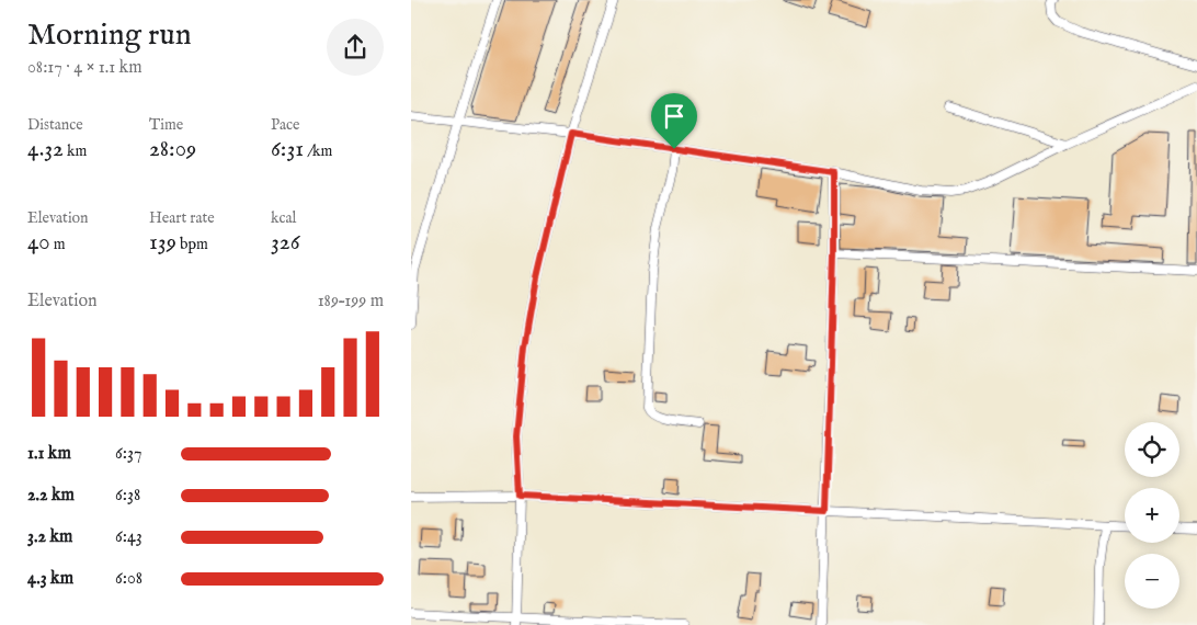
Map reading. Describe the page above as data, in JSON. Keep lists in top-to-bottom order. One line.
{"page":{"heading":["Morning run","08:17 · 4 × 1.1 km"],"stats":[["Distance","4.32 km"],["Time","28:09"],["Pace","6:31 /km"],["Elevation","40 m"],["Heart rate","139 bpm"],["kcal","326"]],"chart":["Elevation","189–199 m"],"map_buttons":["+","−"],"list":[{"name":"1.1 km","note":"6:37"},{"name":"2.2 km","note":"6:38"},{"name":"3.2 km","note":"6:43"},{"name":"4.3 km","note":"6:08"}]}}
